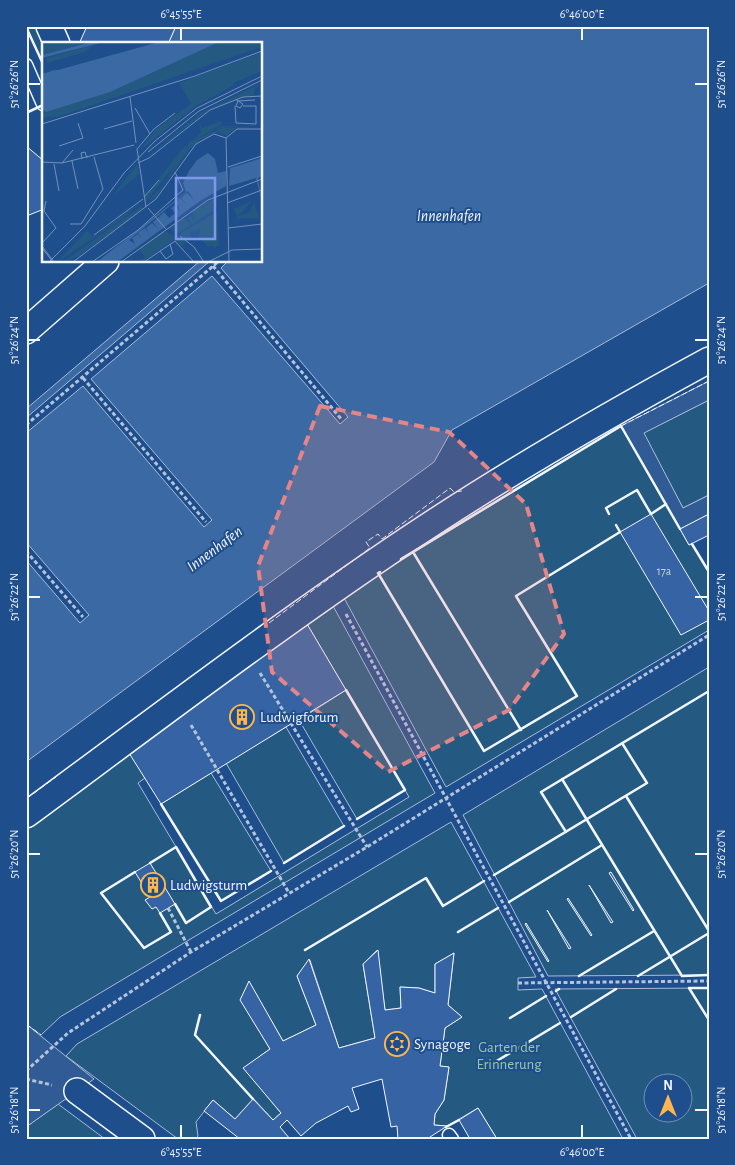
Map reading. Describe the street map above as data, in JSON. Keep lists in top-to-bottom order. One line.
{"water":["Innenhafen"],"parks":["Garten der Erinnerung"],"places":{"building":["Ludwigforum","Ludwigsturm"],"synagogue":["Synagoge"]},"house_numbers":["17a"],"north":"top","coordinates":["6°45'55\"E","6°46'00\"E","51°26'26\"N","51°26'24\"N","51°26'22\"N","51°26'20\"N","51°26'18\"N"]}
